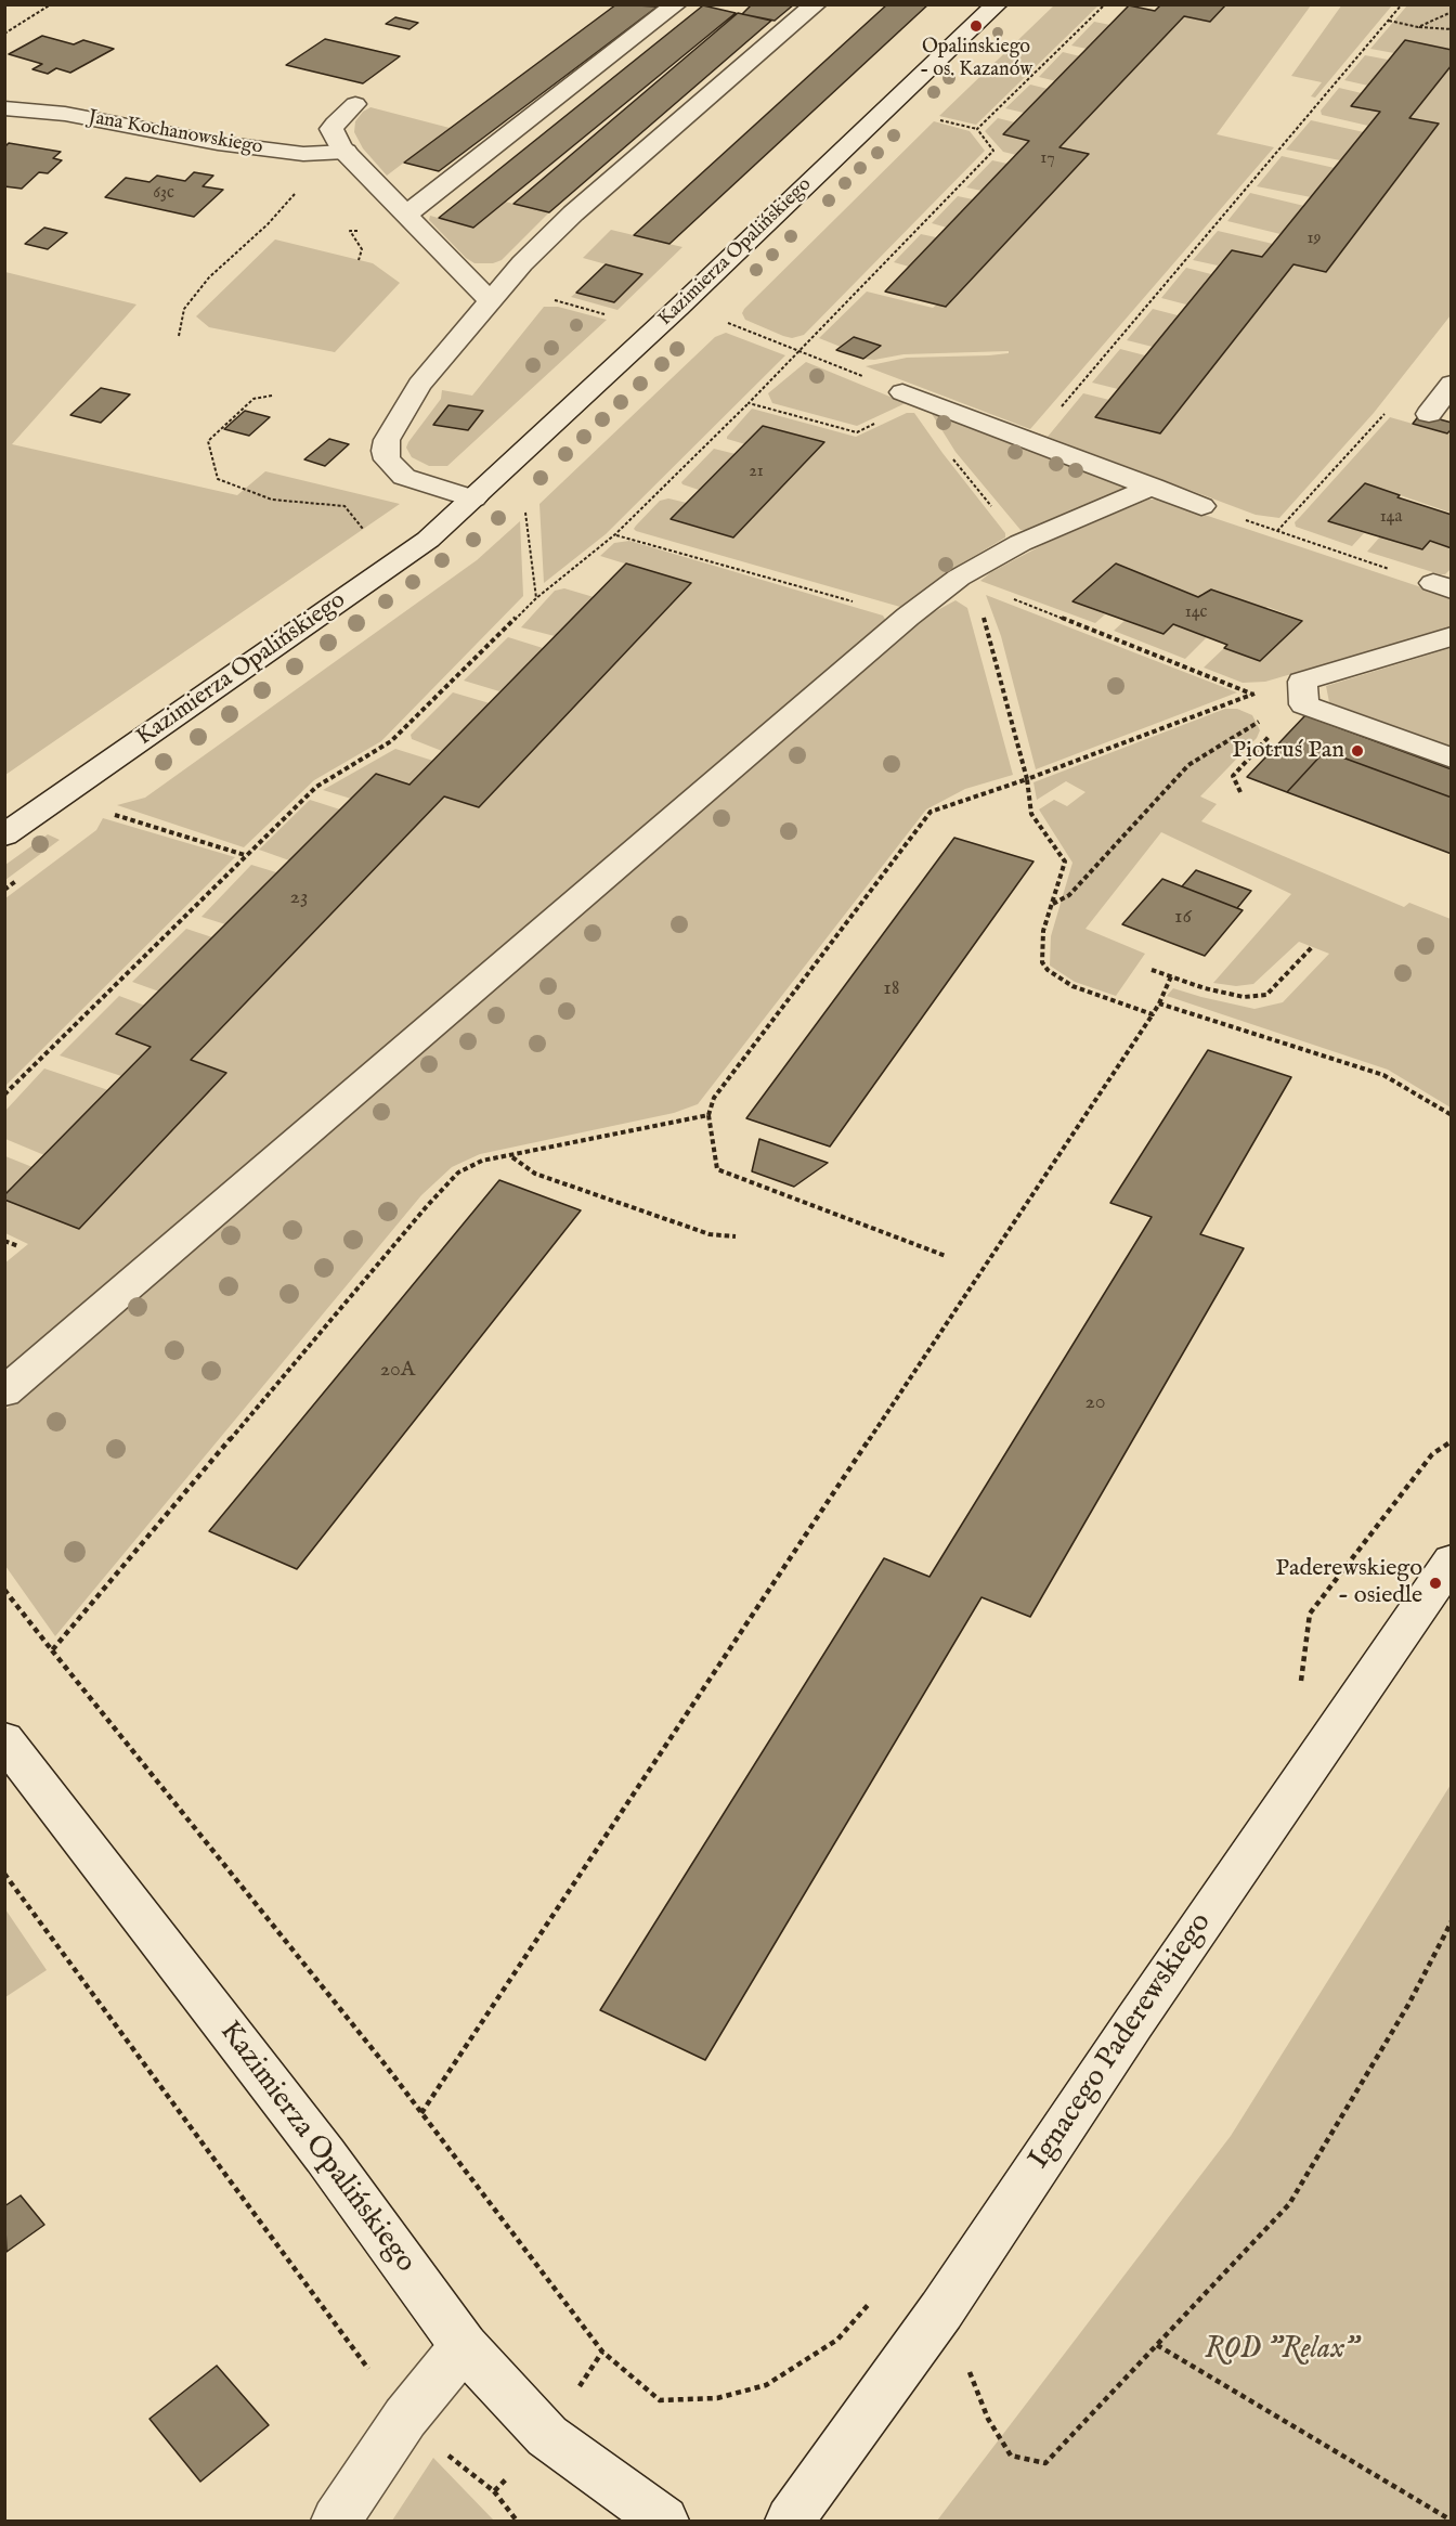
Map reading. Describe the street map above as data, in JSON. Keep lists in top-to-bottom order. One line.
{"streets":{"street":["Jana Kochanowskiego","Kazimierza Opalińskiego","Ignacego Paderewskiego"]},"parks":["ROD \"Relax\""],"places":["Opalinskiego - os. Kazanów","Piotruś Pan","Paderewskiego - osiedle"],"house_numbers":["17","63c","19","21","14a","14c","23","16","18","20A","20"]}
